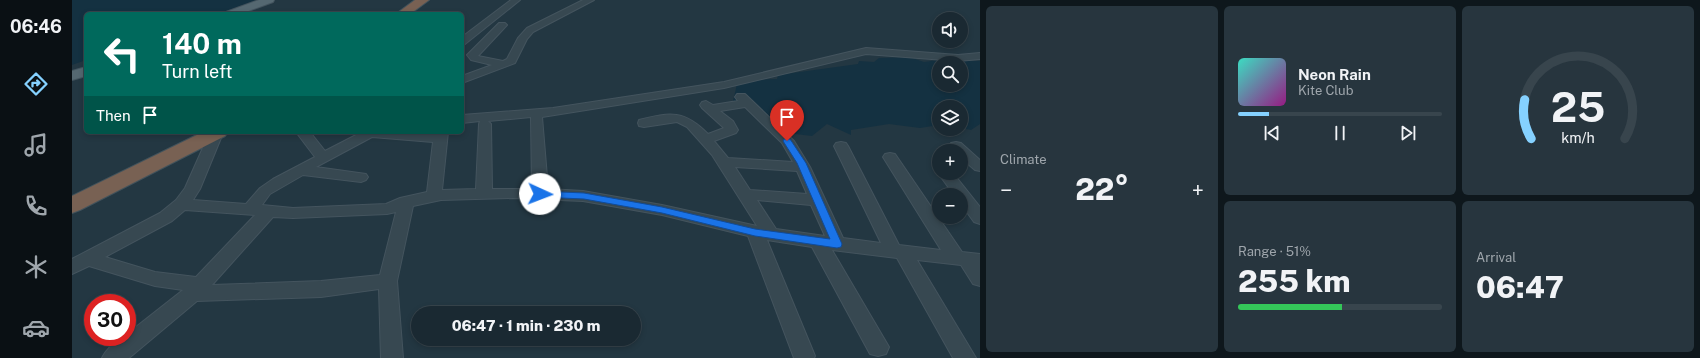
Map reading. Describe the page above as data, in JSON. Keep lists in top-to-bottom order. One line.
{"page":{"tabs":"06:46","tile":["Climate",["Range · 51%","255 km"],["Arrival","06:47"]],"map_buttons":["+","−"],"turn":["140 m","Turn left"],"song":["Neon Rain","Kite Club"],"then":"Then","heat":["−","22°","+"],"limit":"30","trip":"06:47 · 1 min · 230 m","gauge":["25","km/h"]}}
